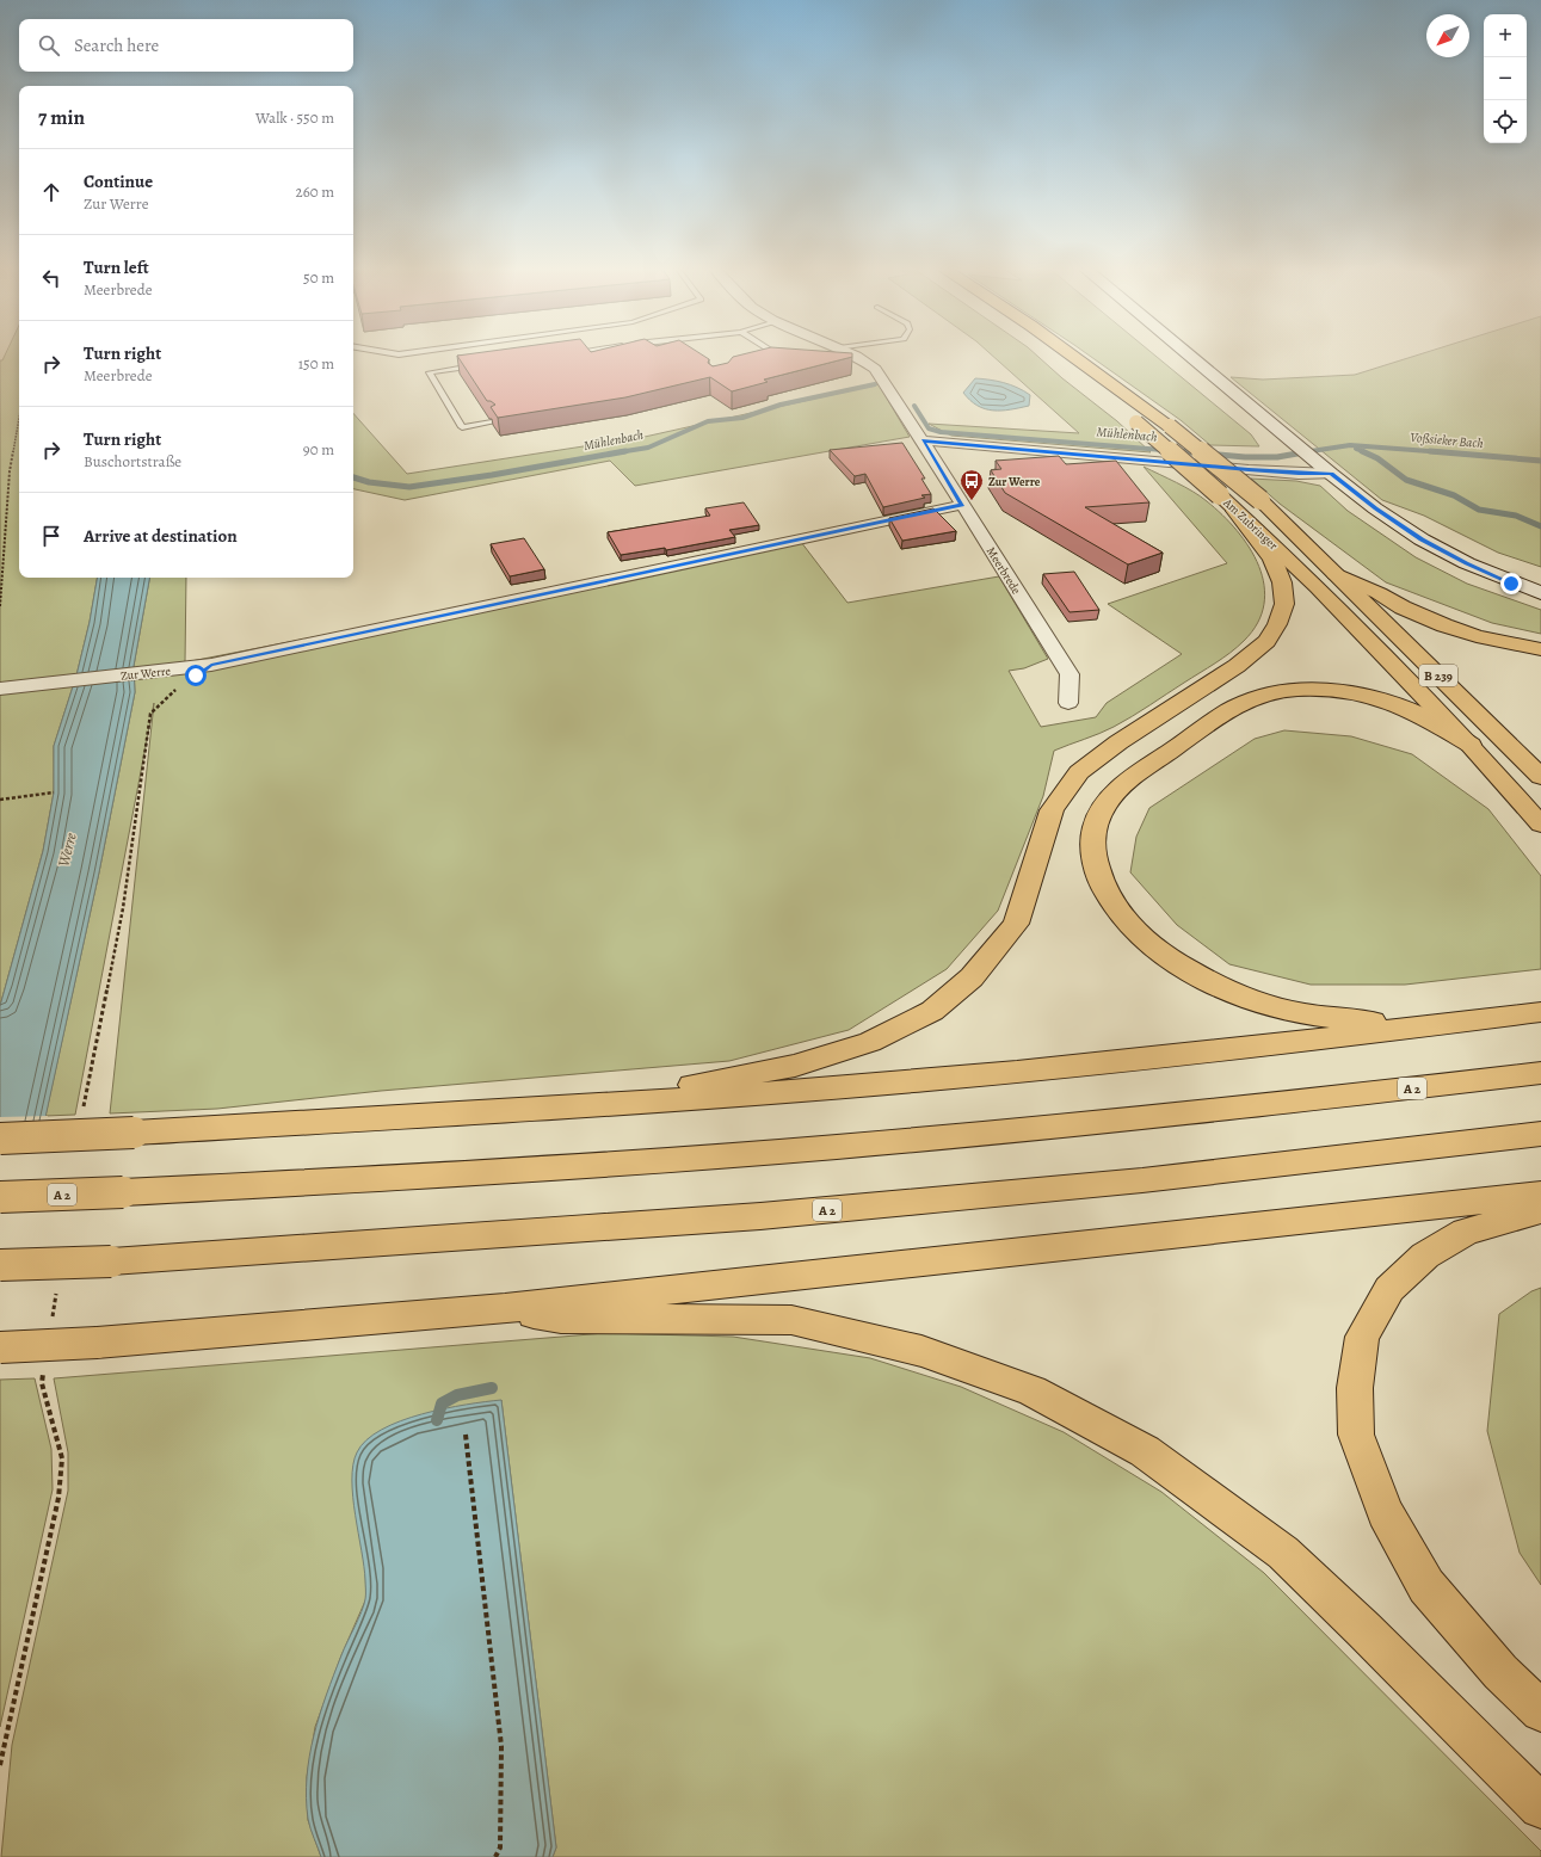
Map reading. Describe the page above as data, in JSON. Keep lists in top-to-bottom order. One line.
{"streets":{"highway":["Am Zubringer","B 239","A 2"],"street":["Meerbrede","Zur Werre"]},"crossings":[["Meerbrede","Zur Werre"]],"water":["Mühlenbach","Voßsieker Bach","Werre"],"places":{"bus stop":["Zur Werre"]},"north":"bottom left","page":{"map_buttons":["+","−"],"search":"Search here","heading":["7 min","Walk · 550 m"],"list":[["Continue","Zur Werre","260 m"],["Turn left","Meerbrede","50 m"],["Turn right","Meerbrede","150 m"],["Turn right","Buschortstraße","90 m"],"Arrive at destination"]}}
